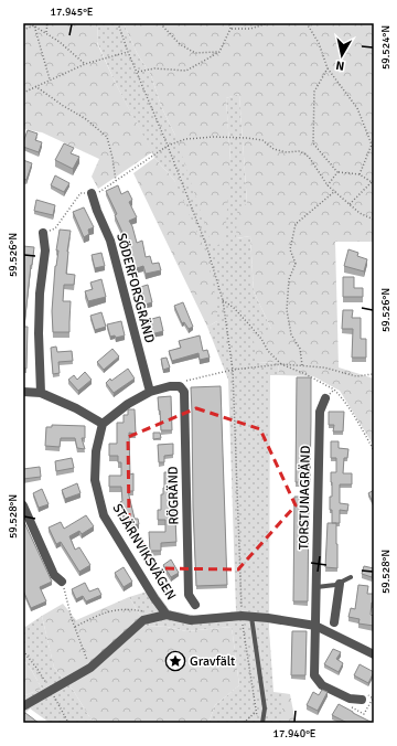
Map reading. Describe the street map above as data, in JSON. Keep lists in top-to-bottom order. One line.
{"streets":{"street":["SÖDERFORSGRÄND","RÖGRÄND","TORSTUNAGRÄND","STJÄRNVIKSVÄGEN"]},"places":{"place":["Gravfält"]},"north":"bottom","coordinates":["17.945°E","59.524°N","59.526°N","59.528°N","17.940°E"]}
